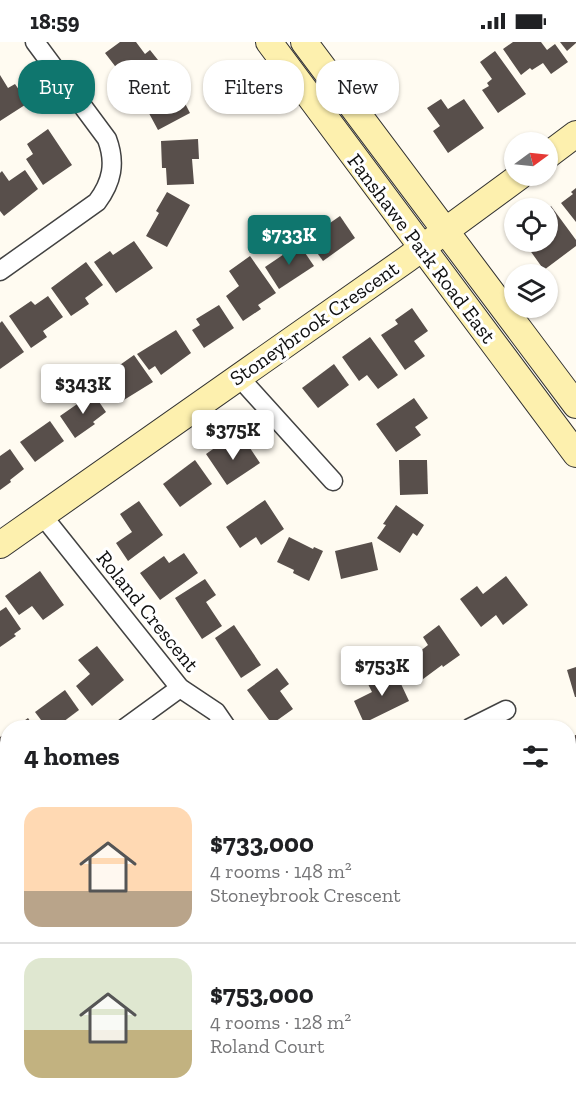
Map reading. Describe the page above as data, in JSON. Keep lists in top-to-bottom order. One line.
{"streets":{"main road":["Fanshawe Park Road East","Stoneybrook Crescent"],"street":["Roland Crescent"]},"crossings":[["Fanshawe Park Road East","Stoneybrook Crescent"],["Stoneybrook Crescent","Roland Crescent"]],"north":"right","page":{"status":"18:59","chip":["Buy","Rent","Filters","New"],"price":["$733K","$343K","$375K","$753K"],"heading":"4 homes","list":[{"name":"$733,000","note":"4 rooms · 148 m² · Stoneybrook Crescent"},{"name":"$753,000","note":"4 rooms · 128 m² · Roland Court"}]}}
